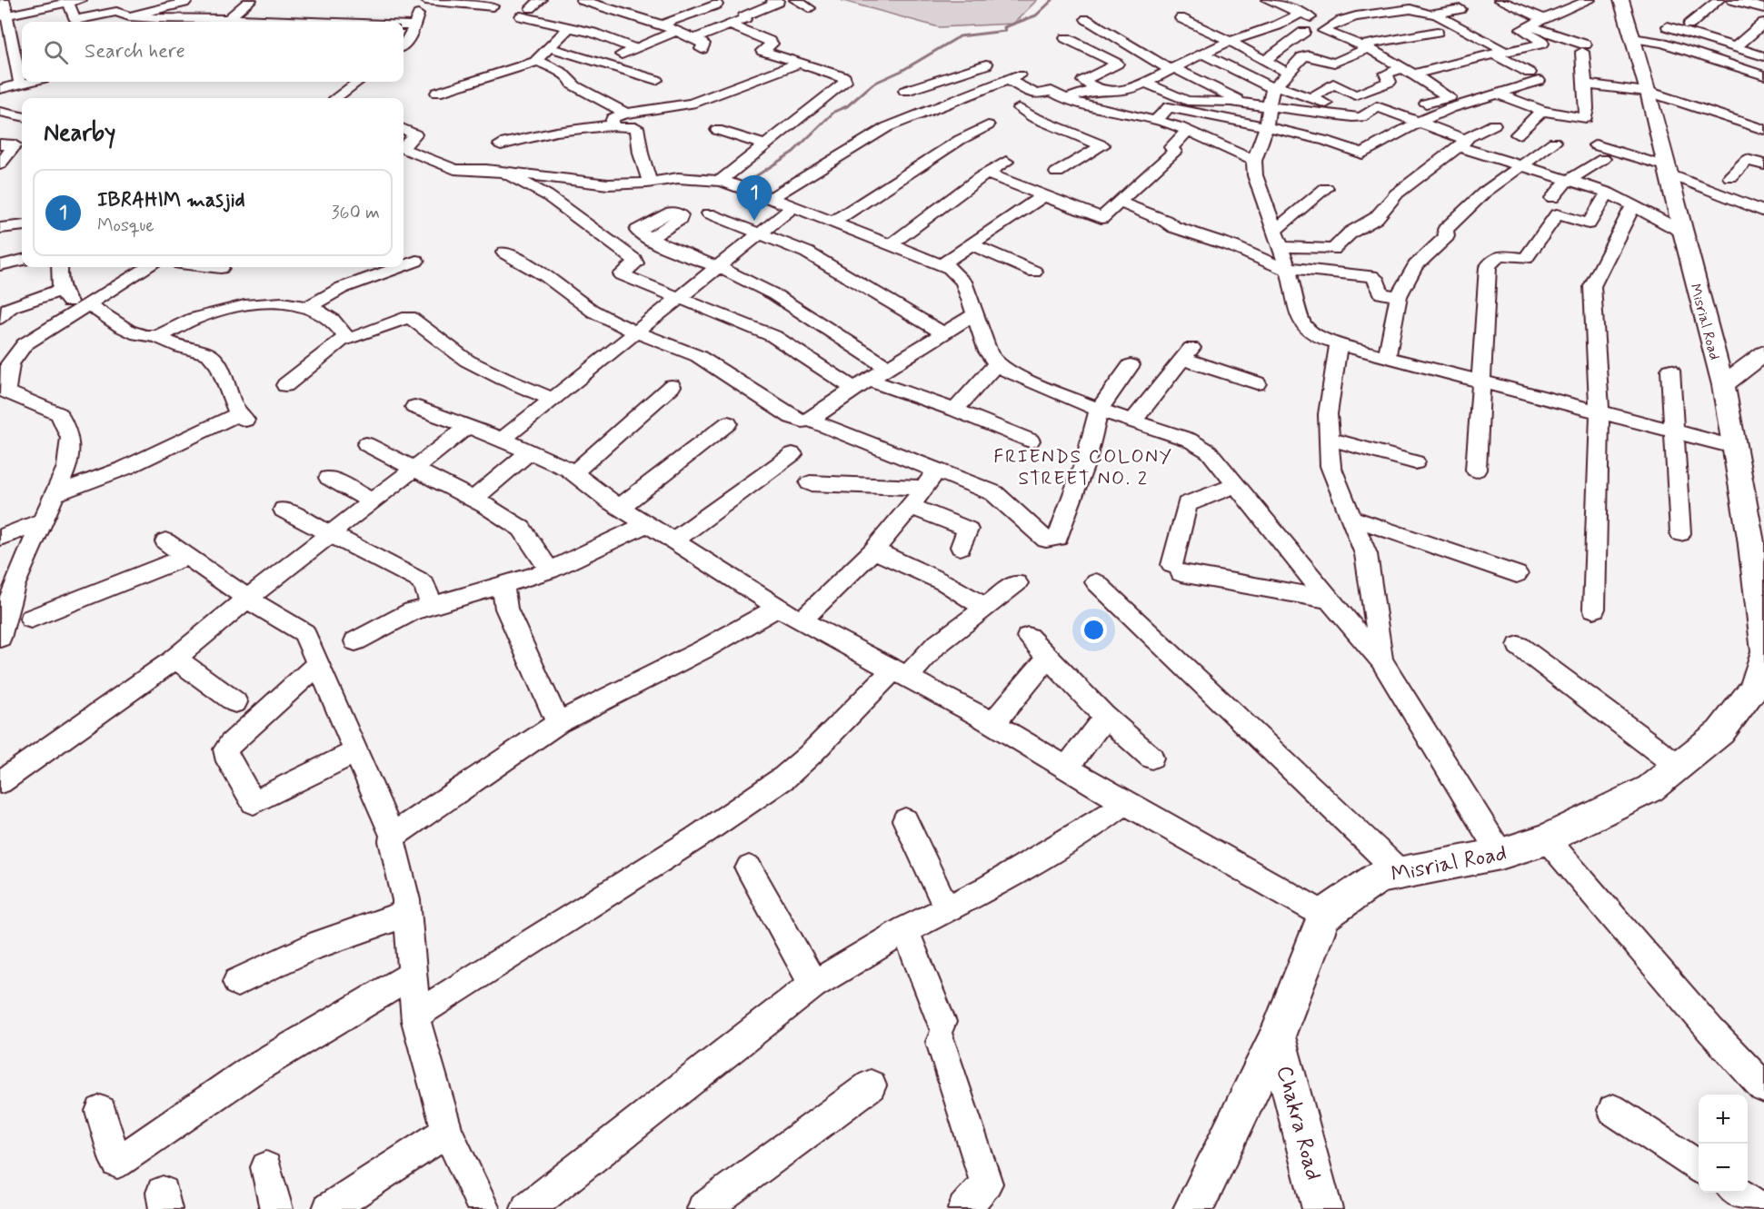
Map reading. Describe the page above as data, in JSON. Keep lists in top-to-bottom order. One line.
{"streets":{"main road":["Misrial Road","Chakra Road"]},"districts":["FRIENDS COLONY STREET NO. 2"],"page":{"search":"Search here","heading":"Nearby","list":[{"mark":"1","name":"IBRAHIM masjid","note":"Mosque","value":"360 m"}],"pins":"1","map_buttons":["+","−"]}}
